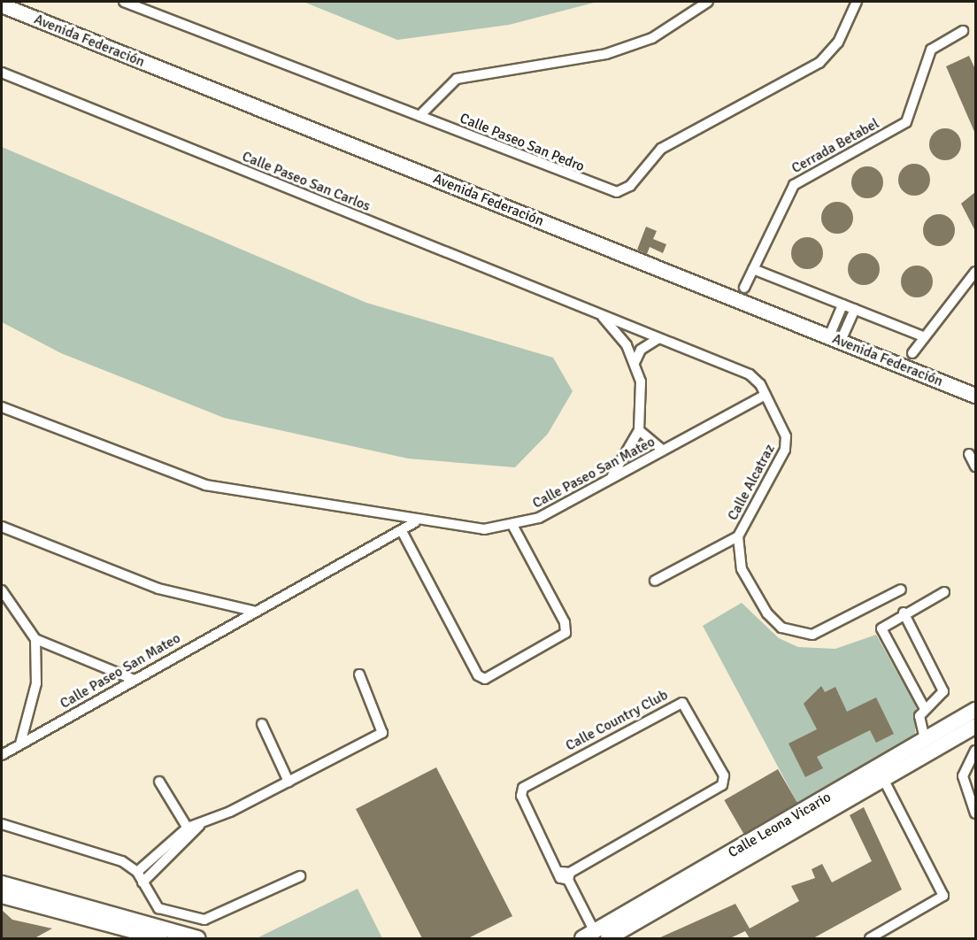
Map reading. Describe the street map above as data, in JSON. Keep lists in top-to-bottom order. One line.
{"streets":{"main road":["Avenida Federación","Calle Leona Vicario"],"street":["Calle Paseo San Pedro","Cerrada Betabel","Calle Paseo San Carlos","Calle Paseo San Mateo","Calle Alcatraz","Calle Country Club"]},"crossings":[["Calle Paseo San Carlos","Calle Alcatraz"],["Calle Paseo San Mateo","Calle Alcatraz"],["Calle Country Club","Calle Leona Vicario"]]}
